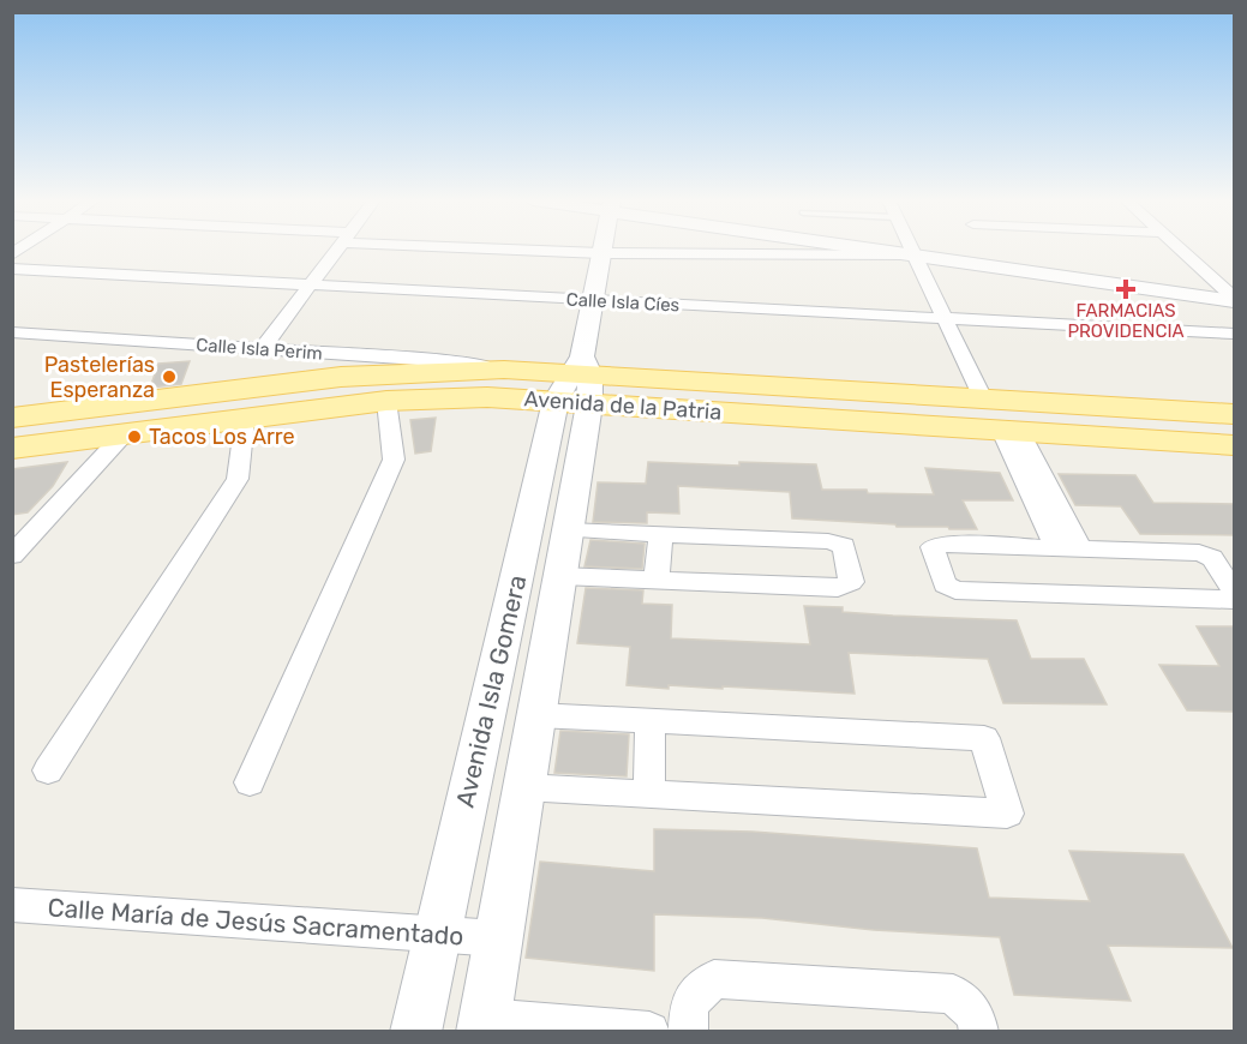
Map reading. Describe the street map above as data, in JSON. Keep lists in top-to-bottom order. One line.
{"streets":{"main road":["Avenida de la Patria"],"street":["Calle Isla Cíes","Calle Isla Perim","Avenida Isla Gomera","Calle María de Jesús Sacramentado"]},"crossings":[["Calle Isla Cíes","Avenida Isla Gomera"],["Calle Isla Perim","Avenida de la Patria"],["Avenida de la Patria","Avenida Isla Gomera"],["Avenida Isla Gomera","Calle María de Jesús Sacramentado"]],"places":{"health":["FARMACIAS PROVIDENCIA"],"other":["Pastelerías Esperanza","Tacos Los Arre"]}}
